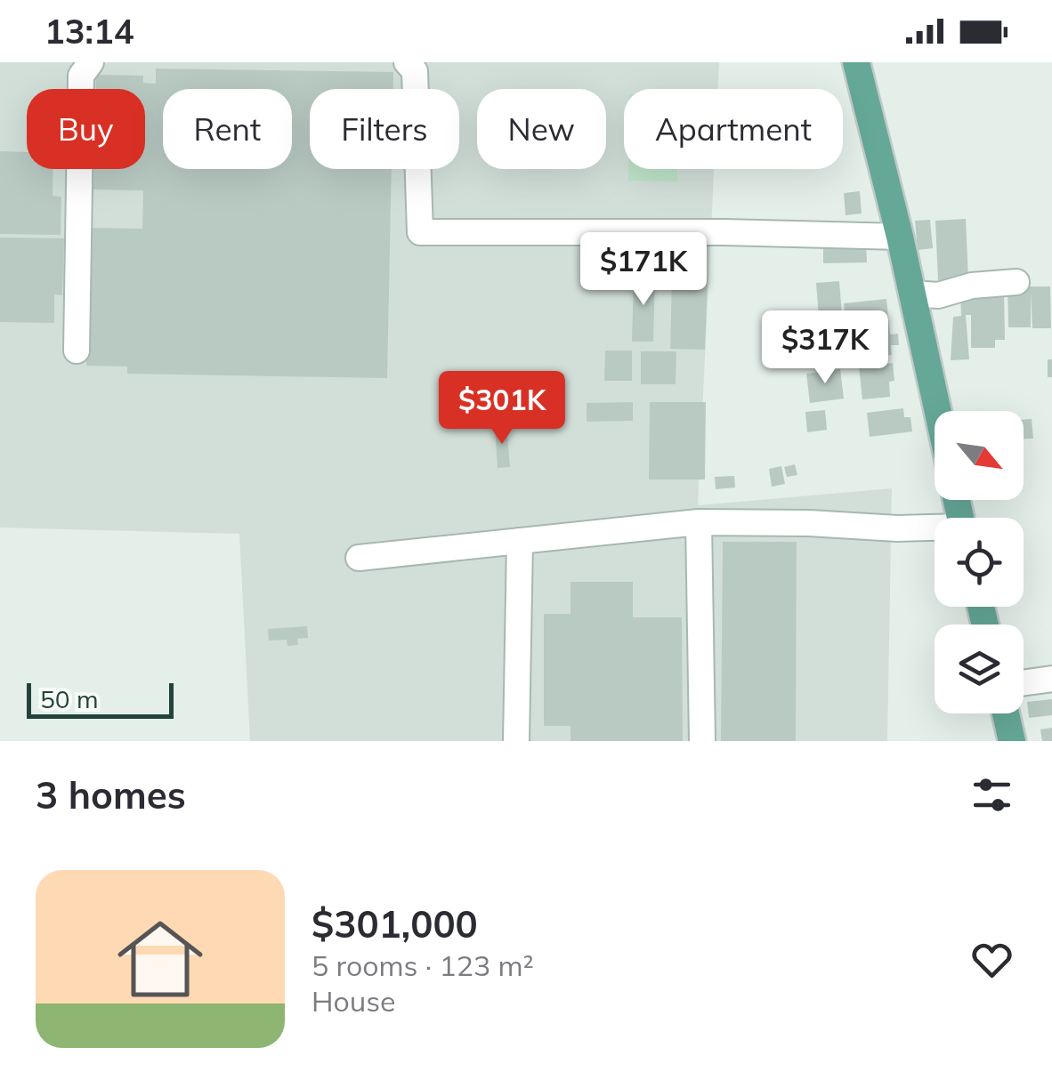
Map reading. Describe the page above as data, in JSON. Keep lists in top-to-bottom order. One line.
{"scale_bar":"50 m","north":"bottom right","page":{"status":"13:14","chip":["Buy","Rent","Filters","New","Apartment"],"price":["$171K","$317K","$301K"],"scale":"50 m","heading":"3 homes","list":[{"name":"$301,000","note":"5 rooms · 123 m² · House"}]}}
